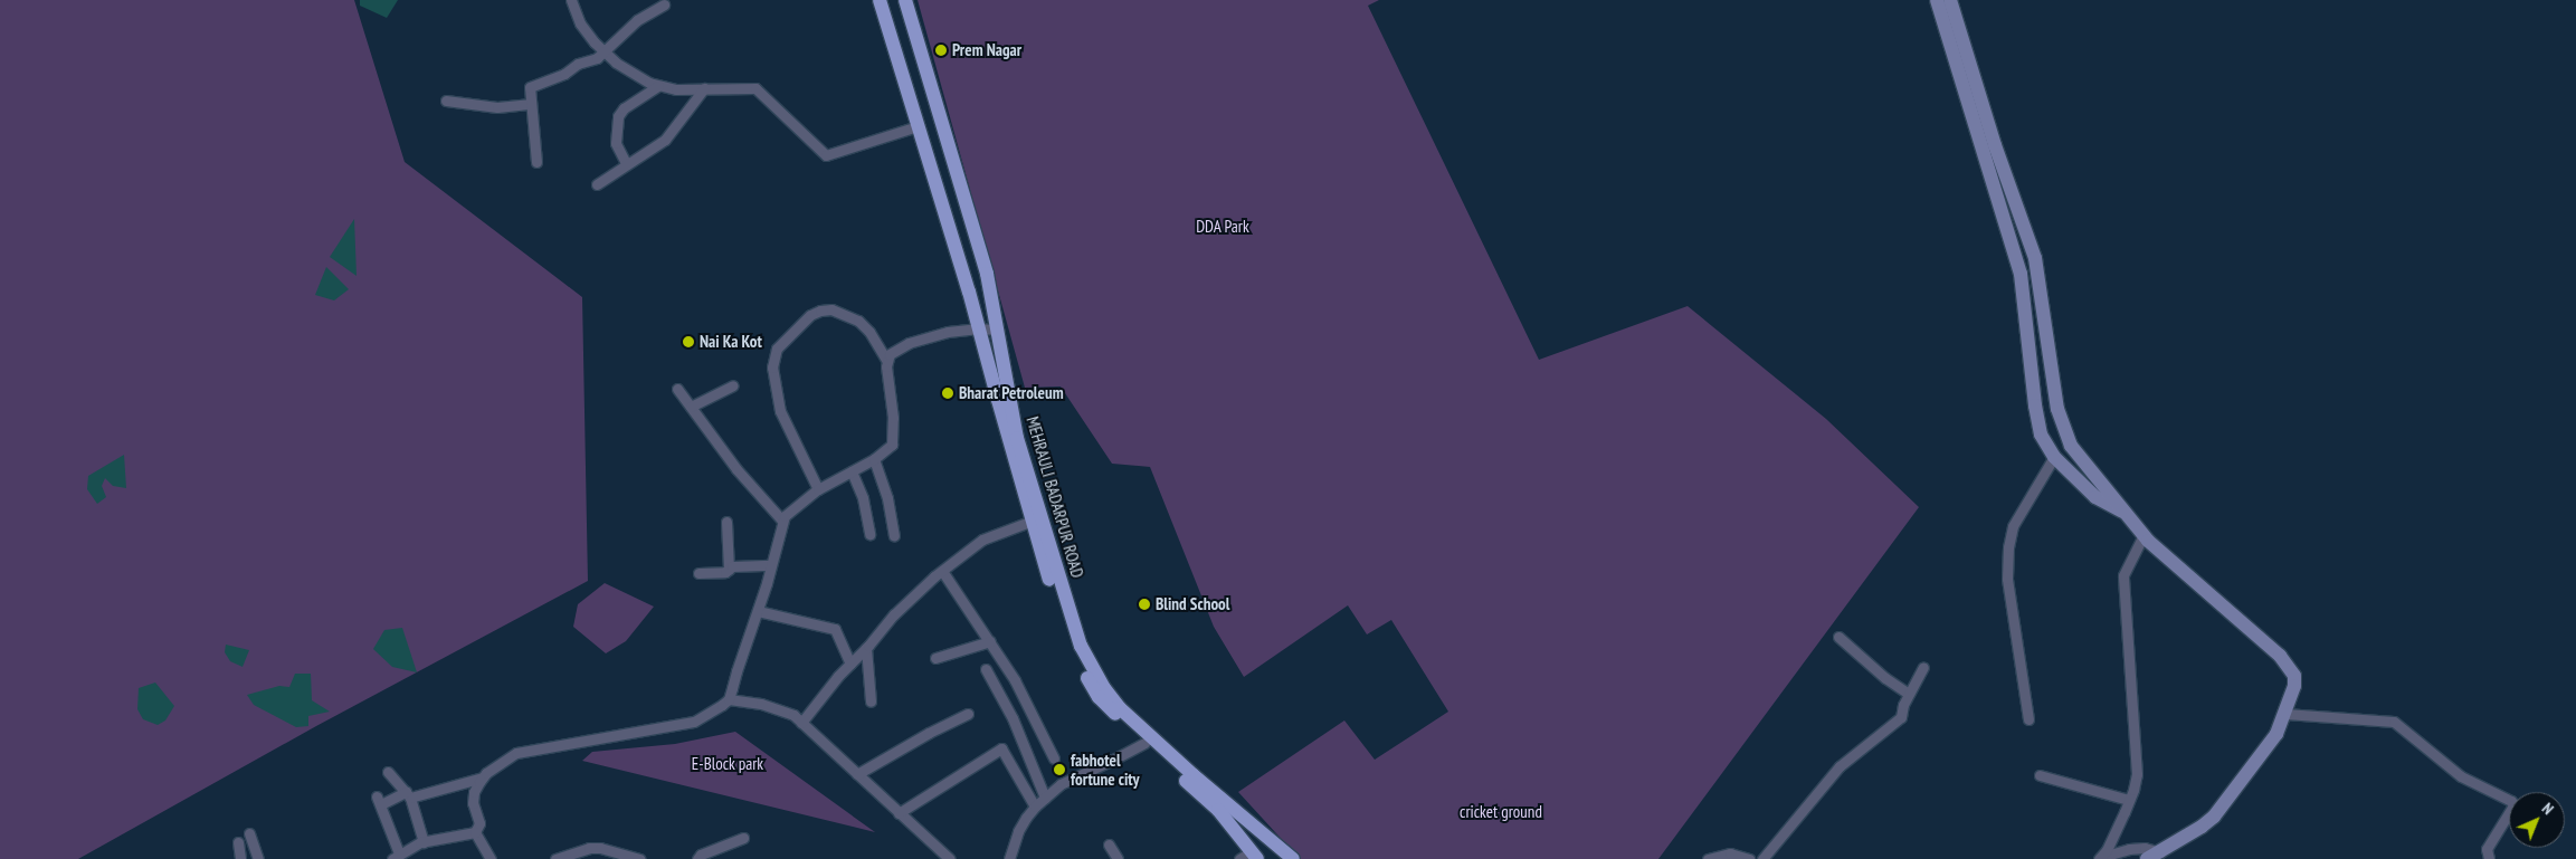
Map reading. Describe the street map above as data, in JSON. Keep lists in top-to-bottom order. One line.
{"streets":{"main road":["MEHRAULI BADARPUR ROAD"]},"parks":["DDA Park","E-Block park","cricket ground"],"places":["Prem Nagar","Nai Ka Kot","Bharat Petroleum","Blind School","fabhotel fortune city"],"north":"top right"}
